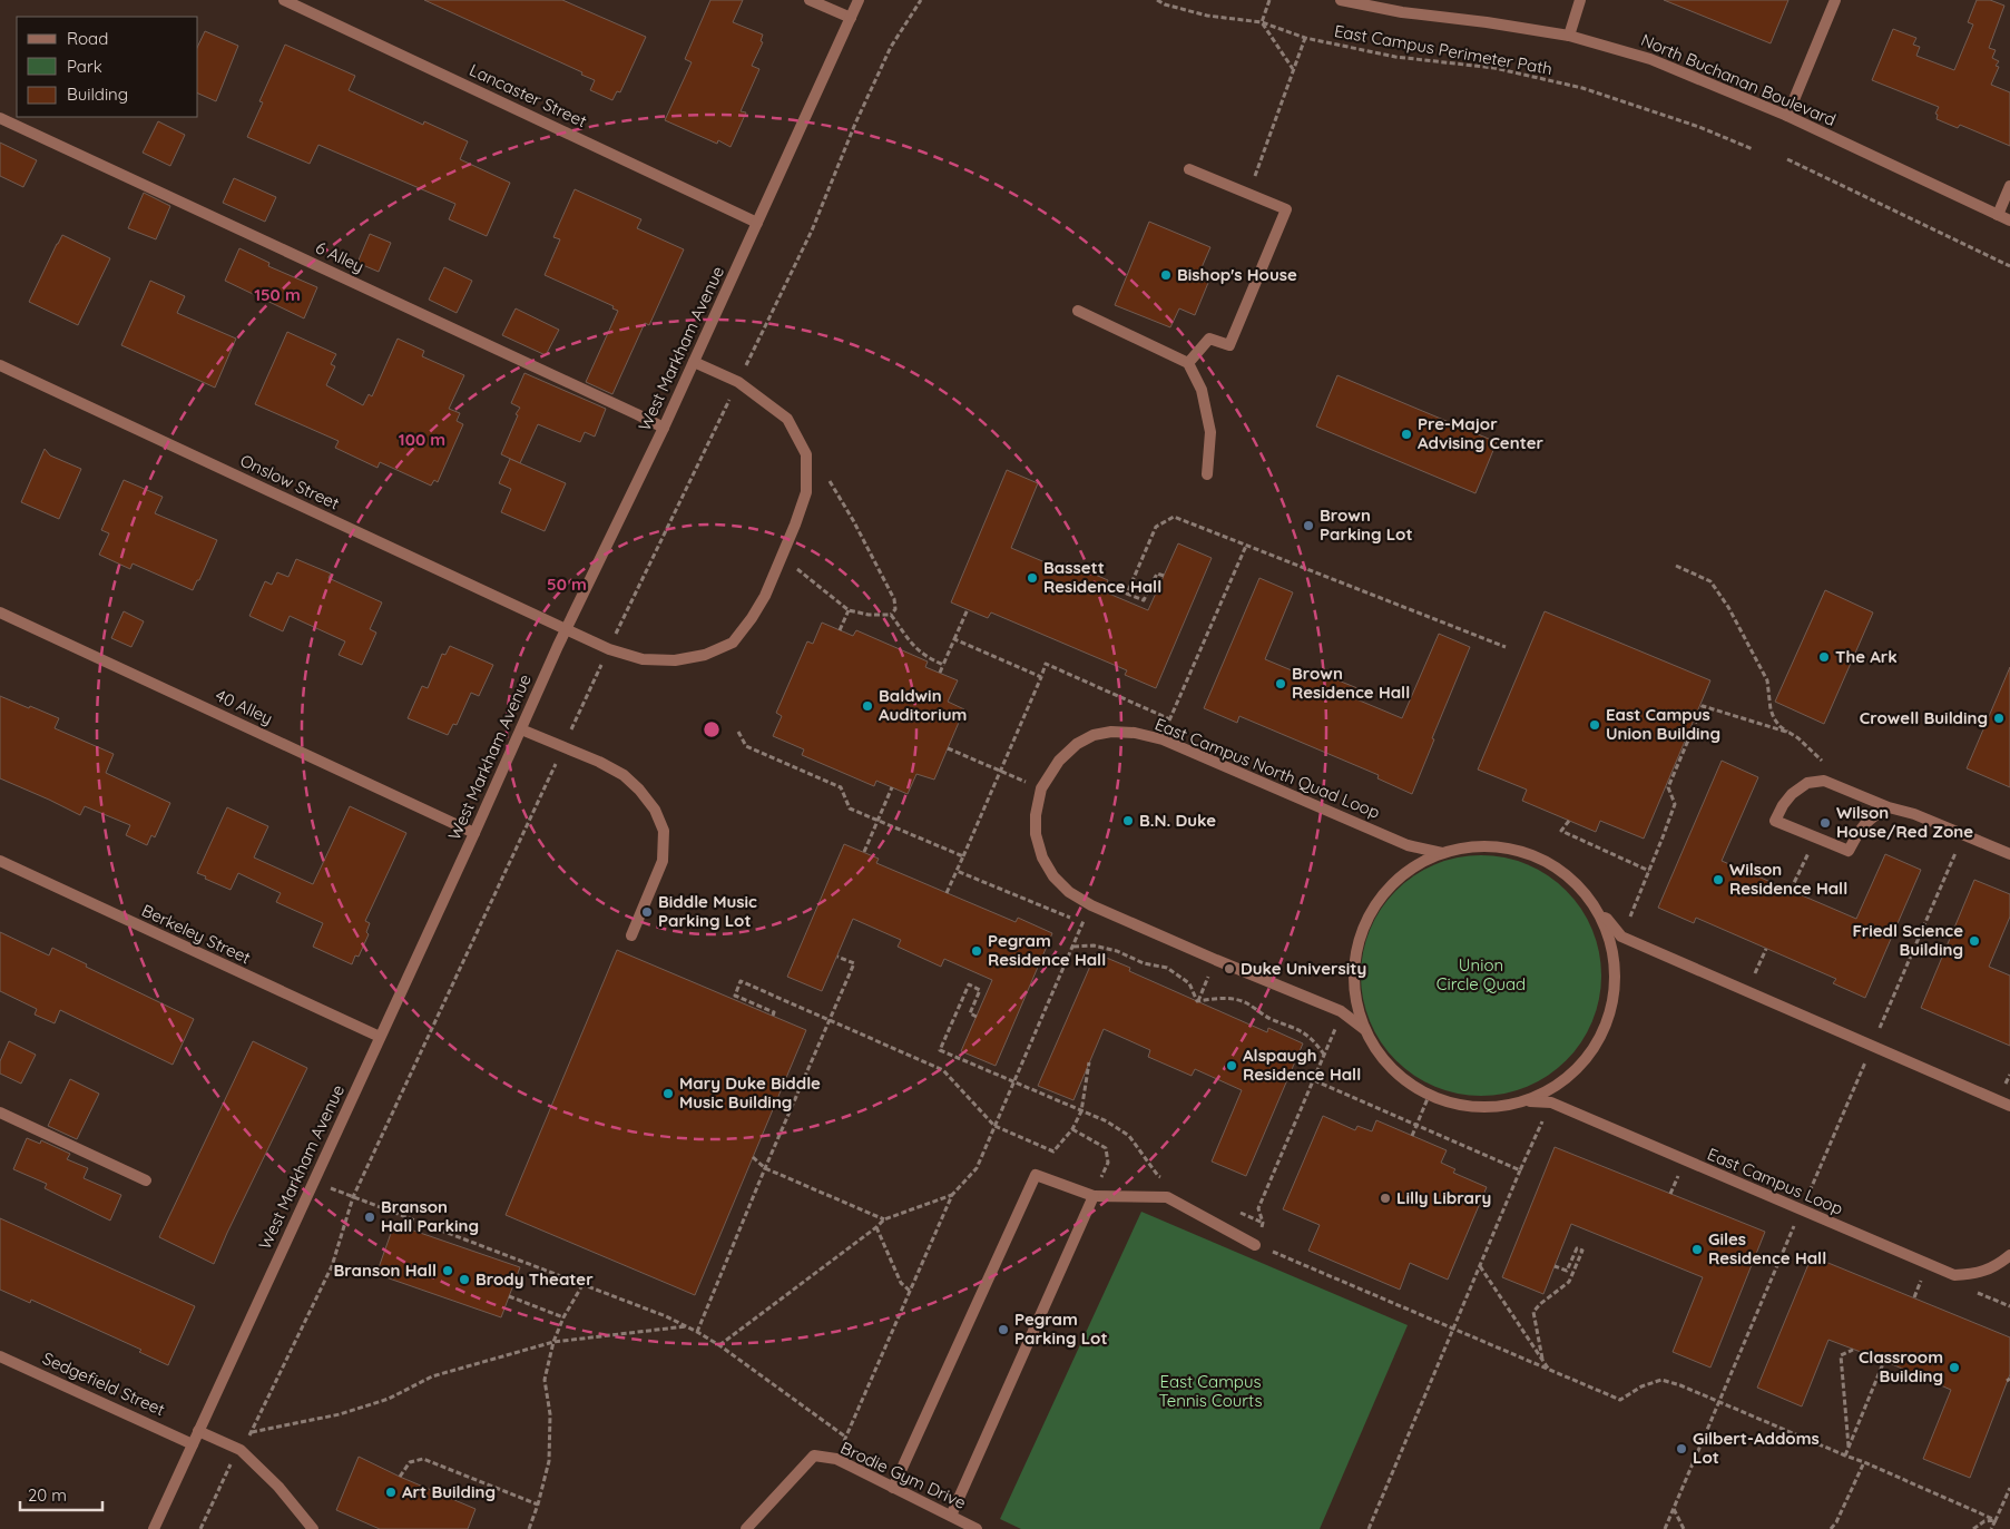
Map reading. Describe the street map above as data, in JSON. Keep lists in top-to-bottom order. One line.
{"streets":{"street":["North Buchanan Boulevard","Lancaster Street","6 Alley","West Markham Avenue","Onslow Street","40 Alley","East Campus North Quad Loop","Berkeley Street","East Campus Loop","Sedgefield Street","Brodie Gym Drive"],"path":["East Campus Perimeter Path"]},"crossings":[["Lancaster Street","West Markham Avenue"],["6 Alley","West Markham Avenue"],["West Markham Avenue","Onslow Street"],["West Markham Avenue","40 Alley"],["West Markham Avenue","Berkeley Street"],["West Markham Avenue","Sedgefield Street"]],"parks":["Union Circle Quad","East Campus Tennis Courts"],"places":["Bishop's House","Pre-Major Advising Center","Brown Parking Lot","Bassett Residence Hall","The Ark","Brown Residence Hall","Baldwin Auditorium","Crowell Building","East Campus Union Building","B.N. Duke","Wilson House/Red Zone","Wilson Residence Hall","Biddle Music Parking Lot","Friedl Science Building","Pegram Residence Hall","Duke University","Alspaugh Residence Hall","Mary Duke Biddle Music Building","Lilly Library","Branson Hall Parking","Giles Residence Hall","Branson Hall","Brody Theater","Pegram Parking Lot","Classroom Building","Gilbert-Addoms Lot","Art Building"],"legend":["Road","Park","Building"],"scale_bar":"20 m","rings":["150 m","100 m","50 m"]}
